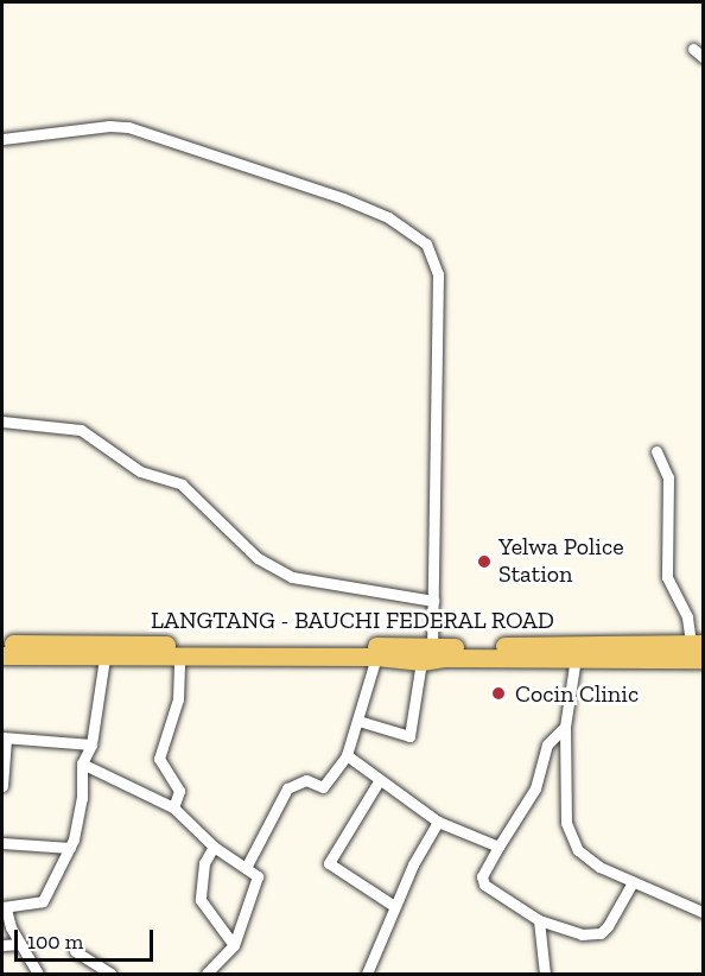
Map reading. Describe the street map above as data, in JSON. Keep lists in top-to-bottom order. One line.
{"streets":{"main road":["LANGTANG - BAUCHI FEDERAL ROAD"]},"places":["Yelwa Police Station","Cocin Clinic"],"scale_bar":"100 m"}
